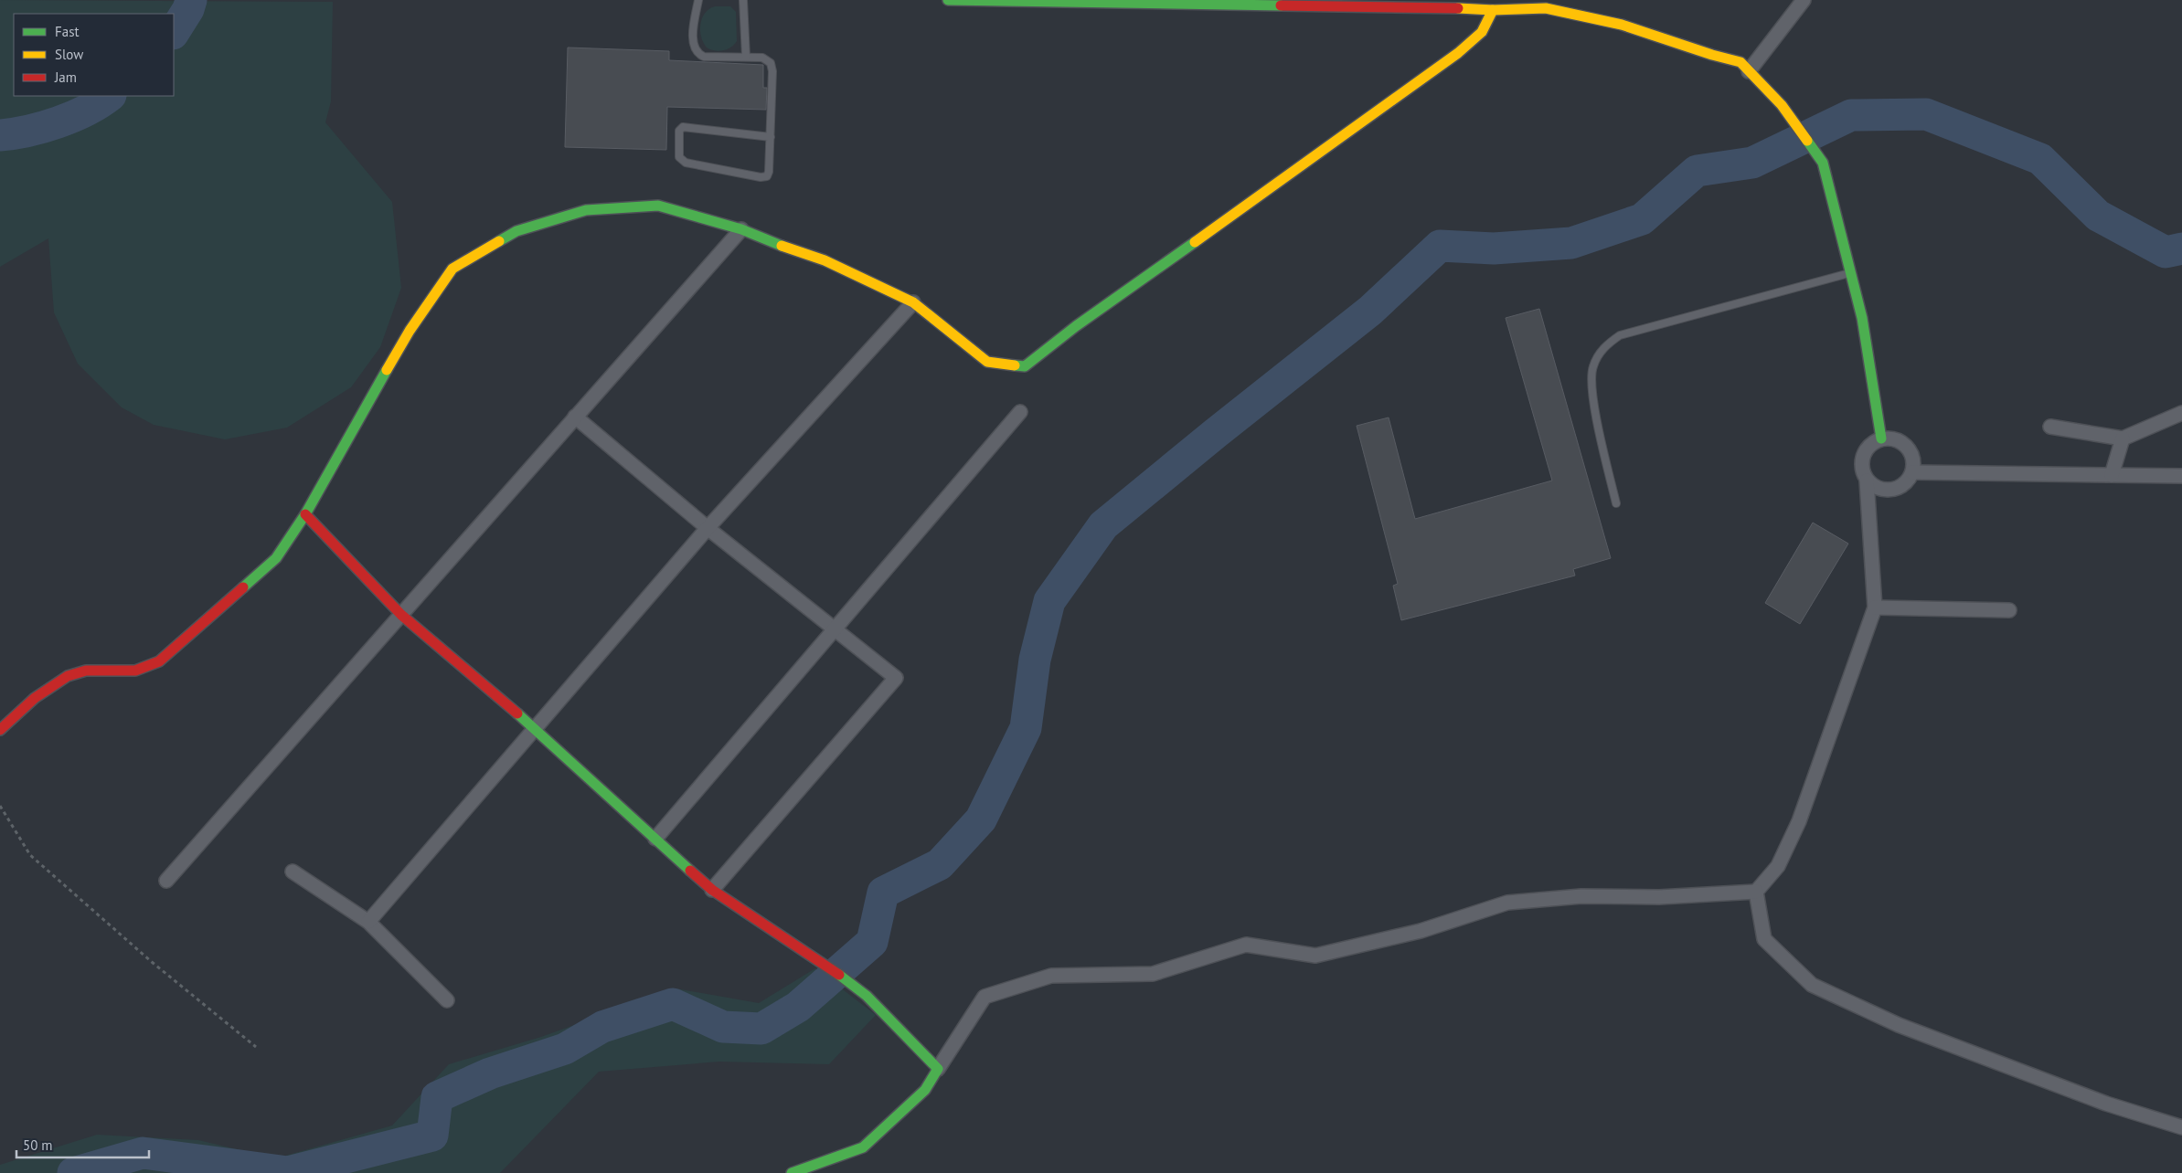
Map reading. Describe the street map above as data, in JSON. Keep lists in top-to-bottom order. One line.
{"legend":["Fast","Slow","Jam"],"scale_bar":"50 m"}
